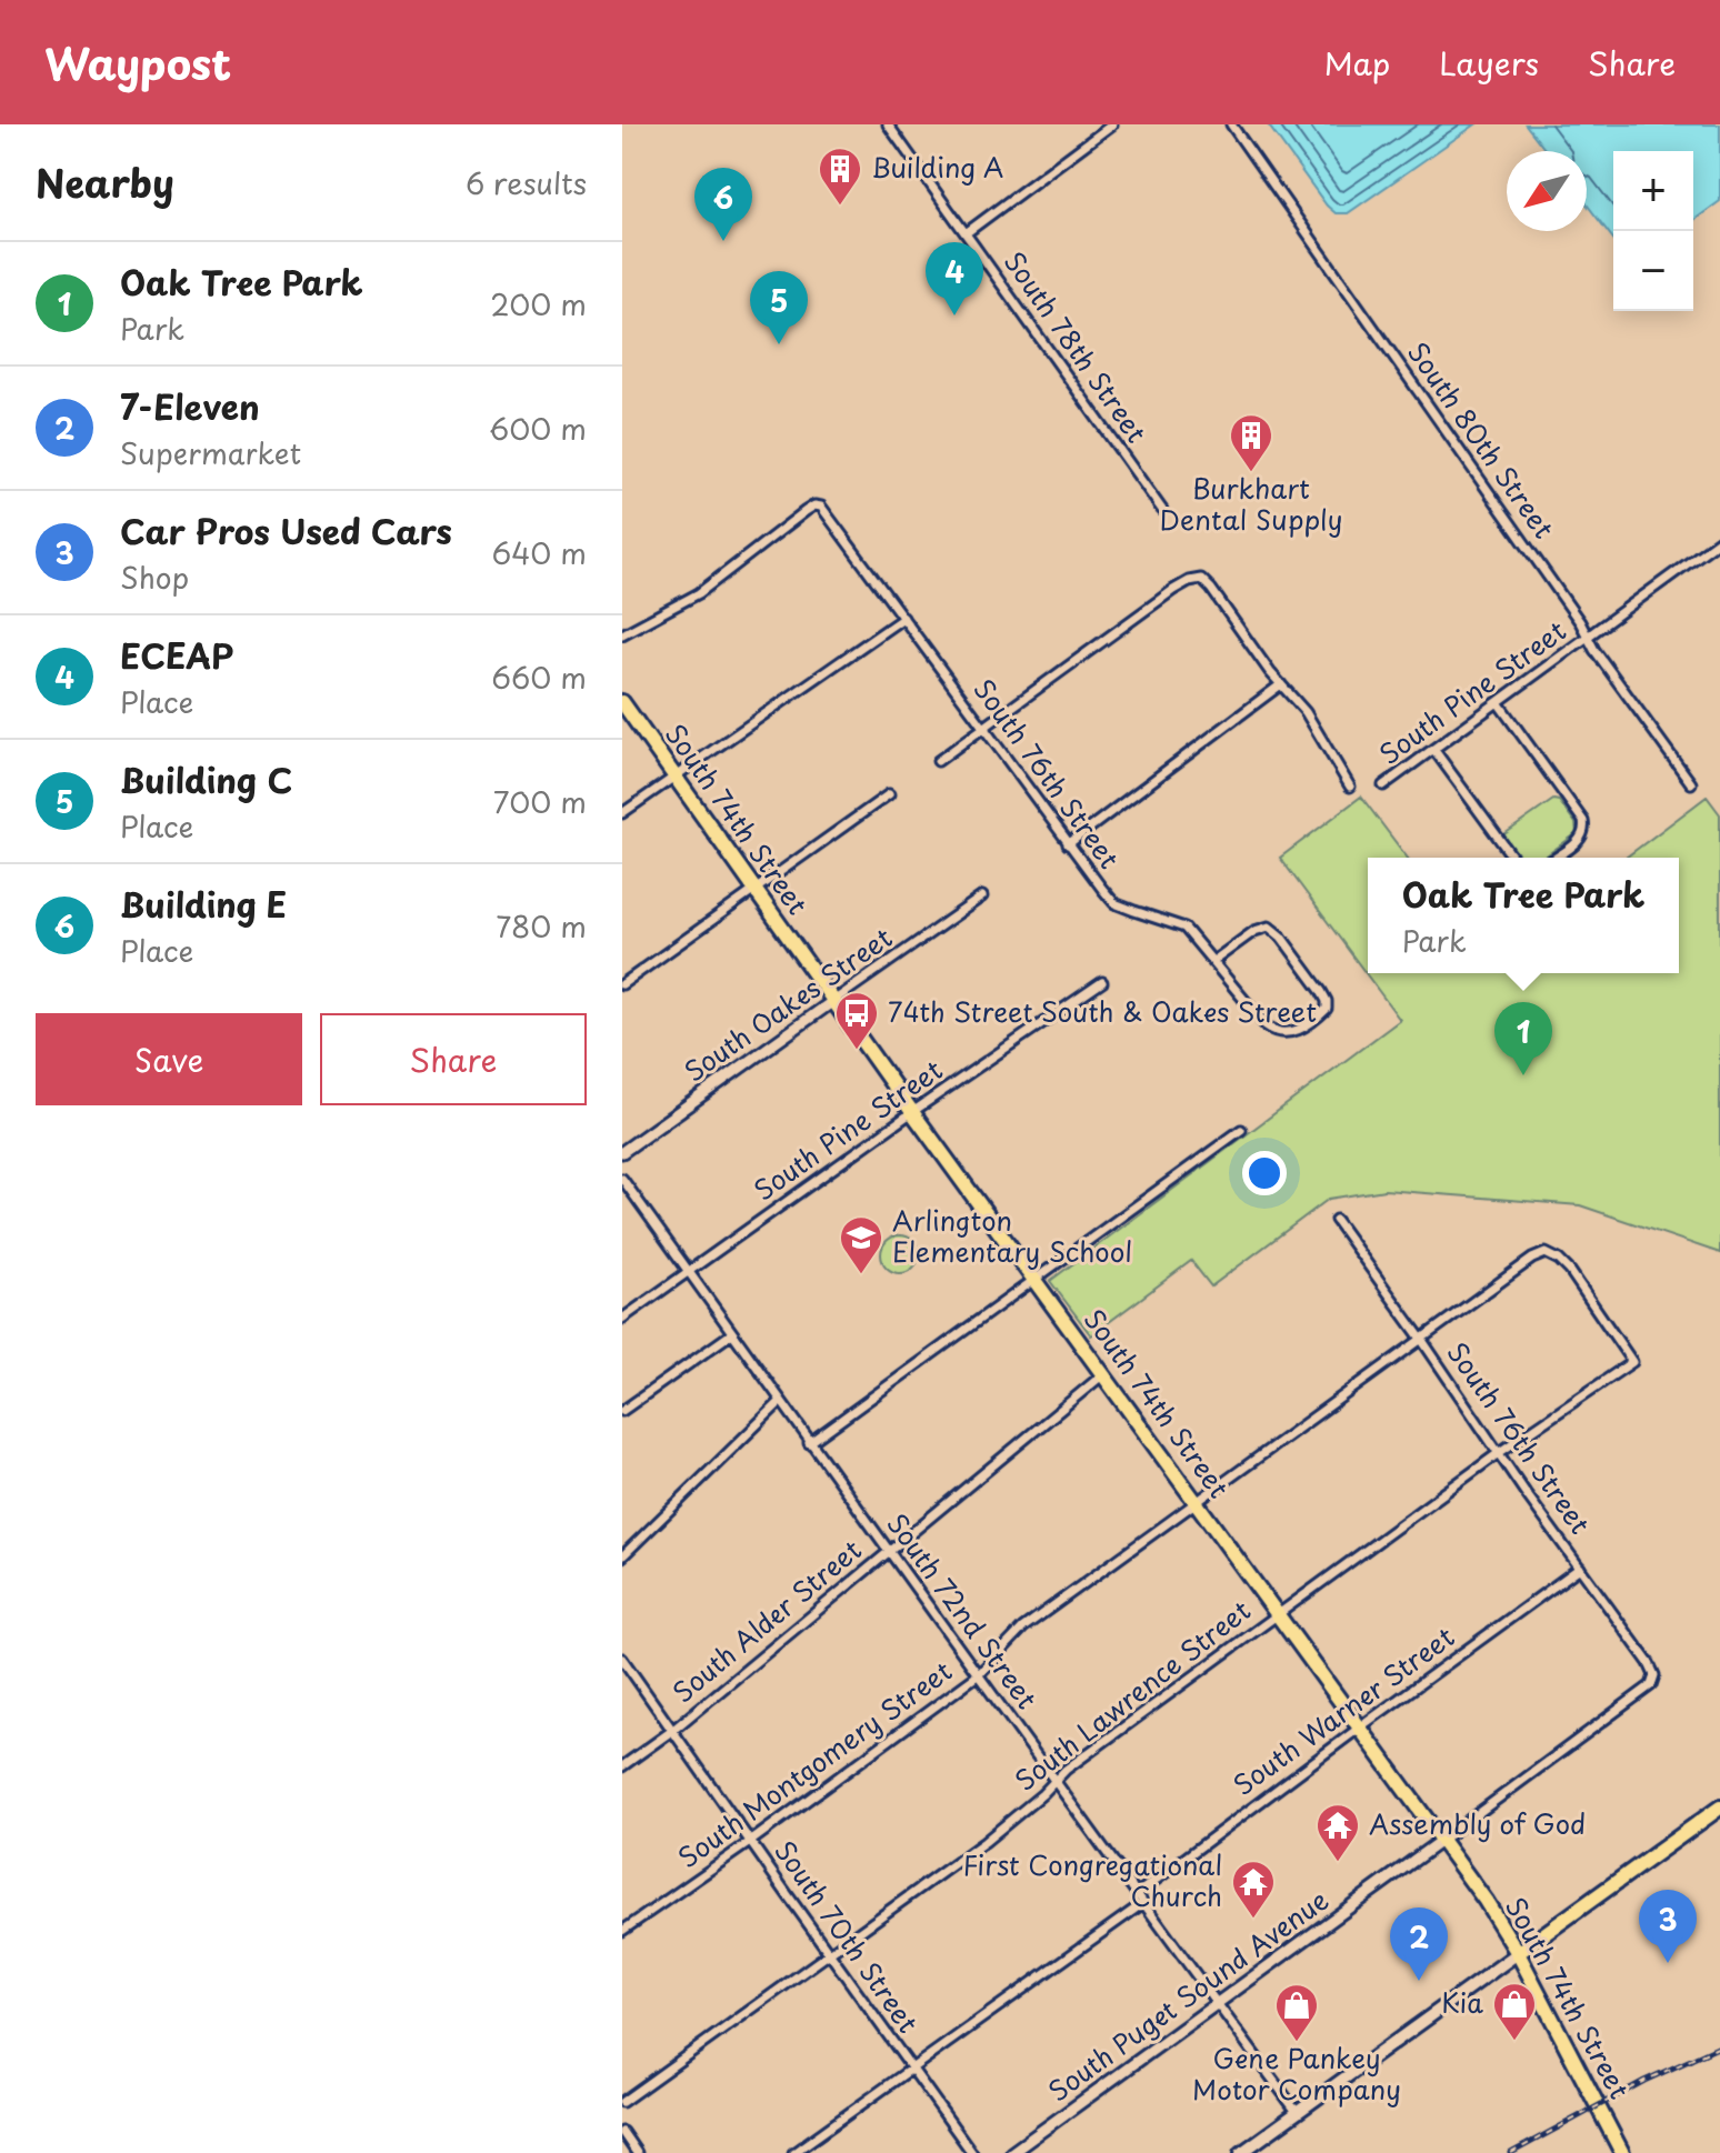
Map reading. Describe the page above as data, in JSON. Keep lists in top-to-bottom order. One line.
{"streets":{"main road":["South 74th Street"],"street":["South 78th Street","South 80th Street","South Pine Street","South 76th Street","South Oakes Street","South 72nd Street","South Alder Street","South Lawrence Street","South Warner Street","South Montgomery Street","South 70th Street","South Puget Sound Avenue"]},"crossings":[["South 80th Street","South Pine Street"],["South Pine Street","South 74th Street"],["South Pine Street","South 72nd Street"],["South 76th Street","South Lawrence Street"],["South 76th Street","South Warner Street"],["South 76th Street","South Montgomery Street"],["South 76th Street","South Puget Sound Avenue"],["South 74th Street","South Oakes Street"],["South 74th Street","South Alder Street"],["South 74th Street","South Lawrence Street"],["South 74th Street","South Warner Street"],["South 74th Street","South Montgomery Street"],["South 74th Street","South Puget Sound Avenue"],["South 72nd Street","South Alder Street"],["South 72nd Street","South Lawrence Street"],["South 72nd Street","South Warner Street"],["South 72nd Street","South Montgomery Street"],["South 72nd Street","South Puget Sound Avenue"],["South Alder Street","South 70th Street"],["South Lawrence Street","South Montgomery Street"],["South Lawrence Street","South 70th Street"],["South Montgomery Street","South 70th Street"]],"places":{"building":["Building A","Burkhart Dental Supply"],"bus stop":["74th Street South & Oakes Street"],"school or university":["Arlington Elementary School"],"temple":["Assembly of God","First Congregational Church"],"shop":["Kia","Gene Pankey Motor Company"]},"north":"bottom left","page":{"header":"Waypost","nav":["Map","Layers","Share"],"heading":["Nearby","6 results"],"map_buttons":["+","−"],"pins":["6","4","5","1","3","2"],"list":[{"mark":"1","name":"Oak Tree Park","note":"Park","value":"200 m"},{"mark":"2","name":"7-Eleven","note":"Supermarket","value":"600 m"},{"mark":"3","name":"Car Pros Used Cars","note":"Shop","value":"640 m"},{"mark":"4","name":"ECEAP","note":"Place","value":"660 m"},{"mark":"5","name":"Building C","note":"Place","value":"700 m"},{"mark":"6","name":"Building E","note":"Place","value":"780 m"}],"popup":["Oak Tree Park","Park"],"buttons":["Save","Share"]}}
